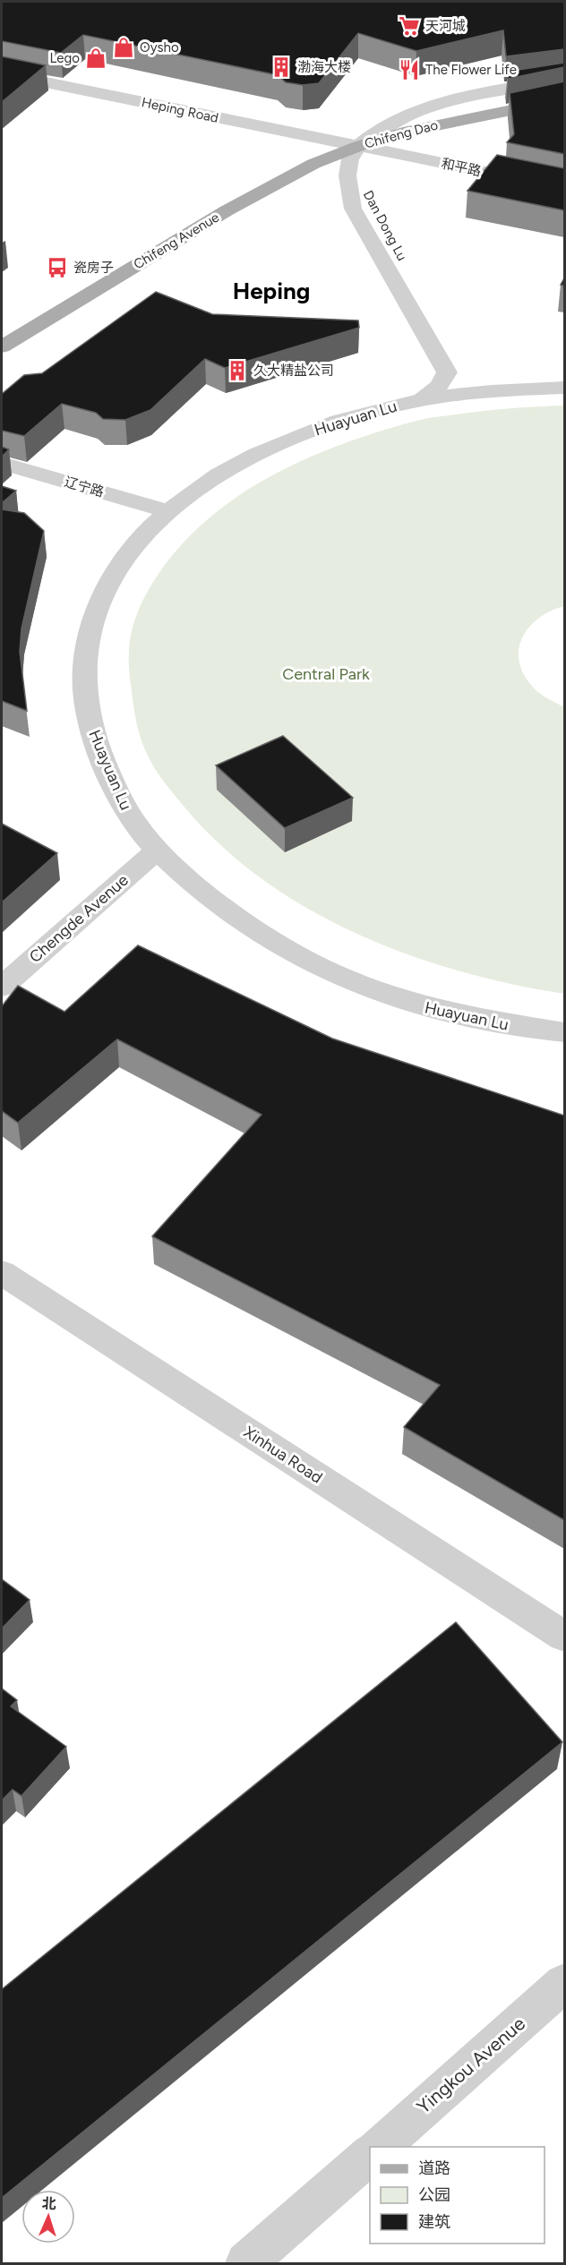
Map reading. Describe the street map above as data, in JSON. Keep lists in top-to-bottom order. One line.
{"streets":{"main road":["Chifeng Dao","Chifeng Avenue"],"street":["Heping Road","和平路","Dan Dong Lu","Huayuan Lu","辽宁路","Chengde Avenue","Xinhua Road","Yingkou Avenue"]},"crossings":[["Heping Road","Chifeng Dao"],["Heping Road","和平路"],["Heping Road","Dan Dong Lu"],["Heping Road","Chifeng Avenue"],["Chifeng Dao","和平路"],["Chifeng Dao","Dan Dong Lu"],["Chifeng Dao","Chifeng Avenue"],["和平路","Dan Dong Lu"],["和平路","Chifeng Avenue"],["Dan Dong Lu","Chifeng Avenue"],["Dan Dong Lu","Huayuan Lu"],["Huayuan Lu","辽宁路"],["Huayuan Lu","Chengde Avenue"]],"districts":["Heping"],"parks":["Central Park"],"places":{"supermarket":["天河城"],"shop":["Oysho","Lego"],"building":["渤海大楼","久大精盐公司"],"restaurant":["The Flower Life"],"bus stop":["瓷房子"]},"legend":["道路","公园","建筑"],"north":"top"}
